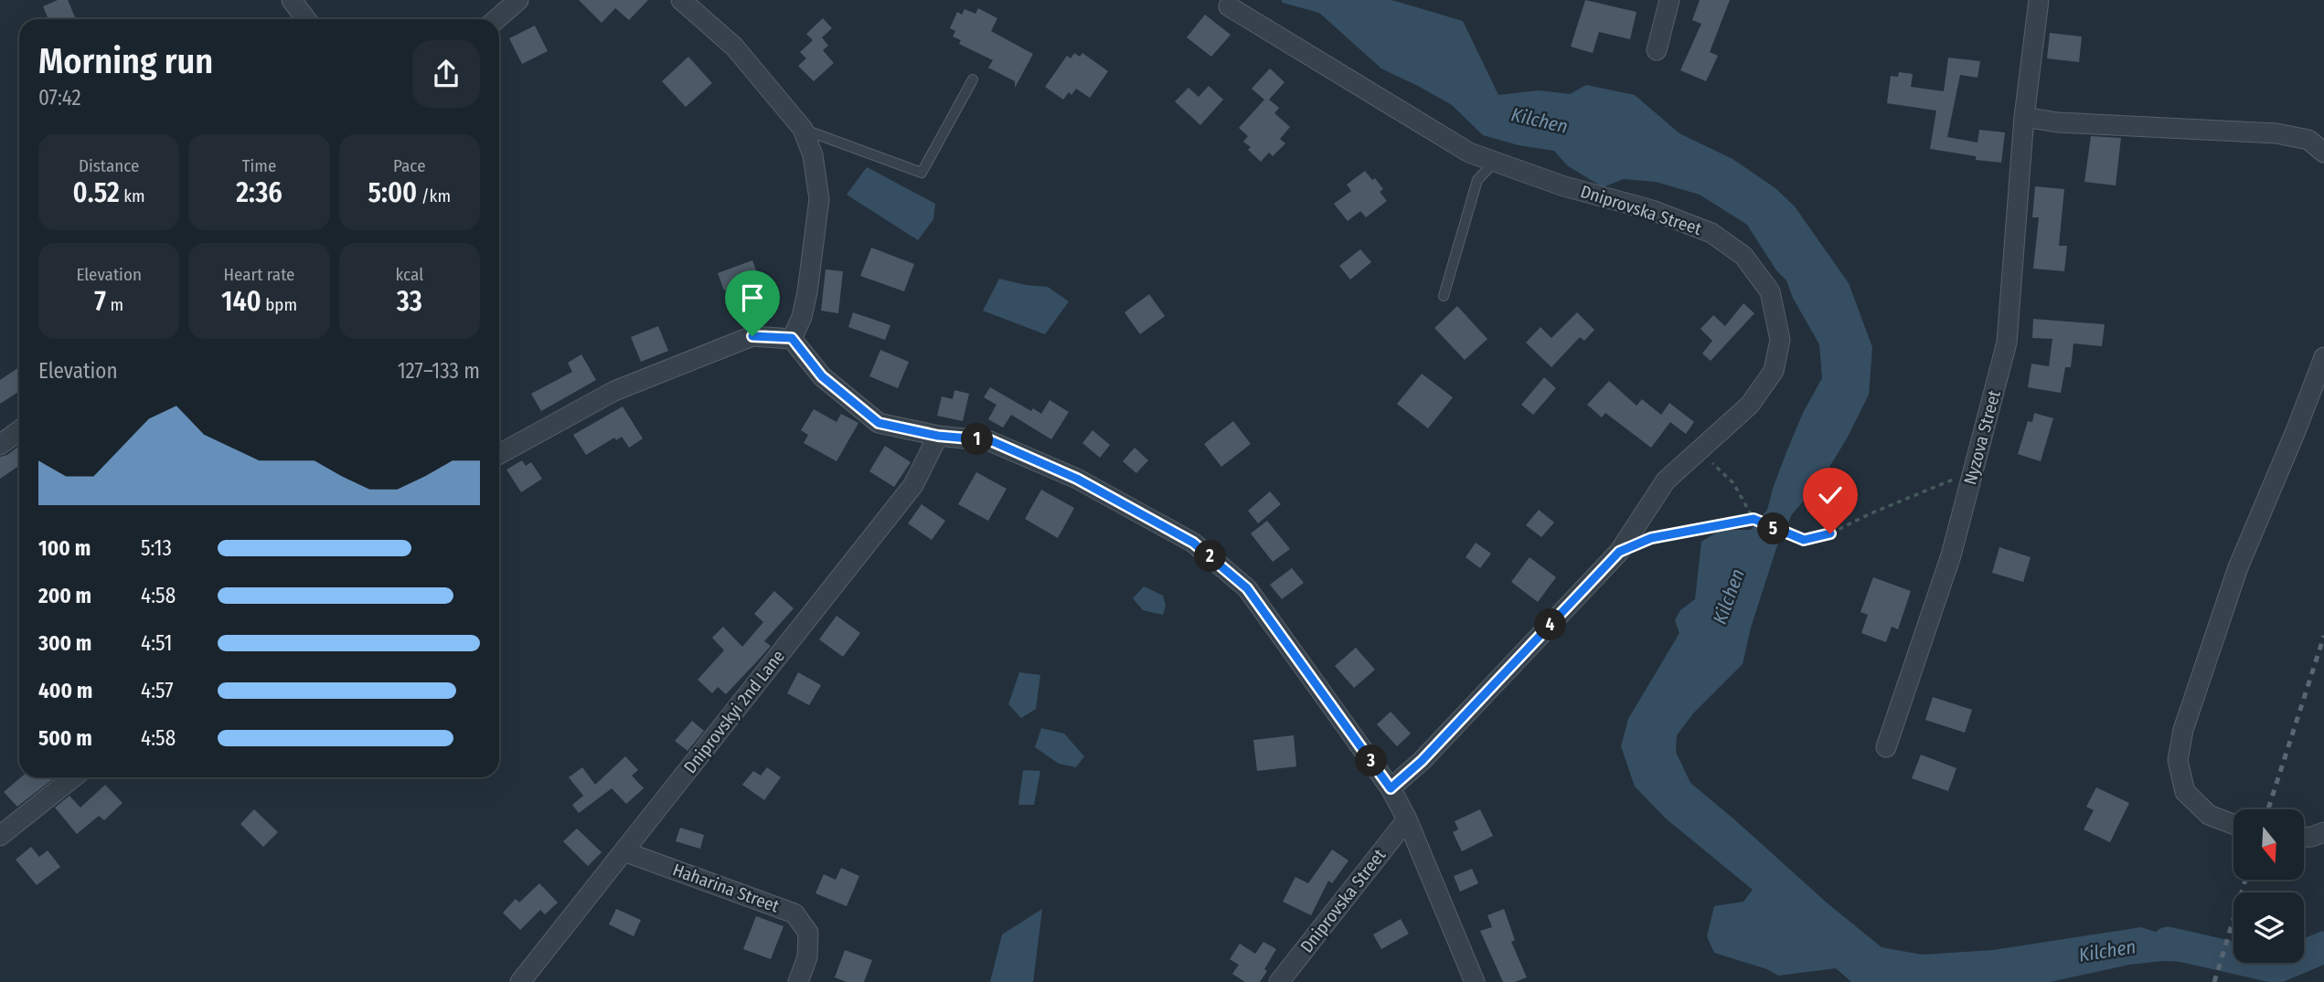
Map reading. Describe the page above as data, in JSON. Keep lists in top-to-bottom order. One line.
{"streets":{"street":["Dniprovska Street","Nyzova Street","Dniprovskyi 2nd Lane","Haharina Street"]},"crossings":[["Dniprovskyi 2nd Lane","Haharina Street"]],"water":["Kilchen"],"north":"bottom","page":{"heading":["Morning run","07:42"],"stats":[["Distance","0.52 km"],["Time","2:36"],["Pace","5:00 /km"],["Elevation","7 m"],["Heart rate","140 bpm"],["kcal","33"]],"chart":["Elevation","127–133 m"],"pins":["1","5","2","4","3"],"list":[{"name":"100 m","note":"5:13"},{"name":"200 m","note":"4:58"},{"name":"300 m","note":"4:51"},{"name":"400 m","note":"4:57"},{"name":"500 m","note":"4:58"}]}}
